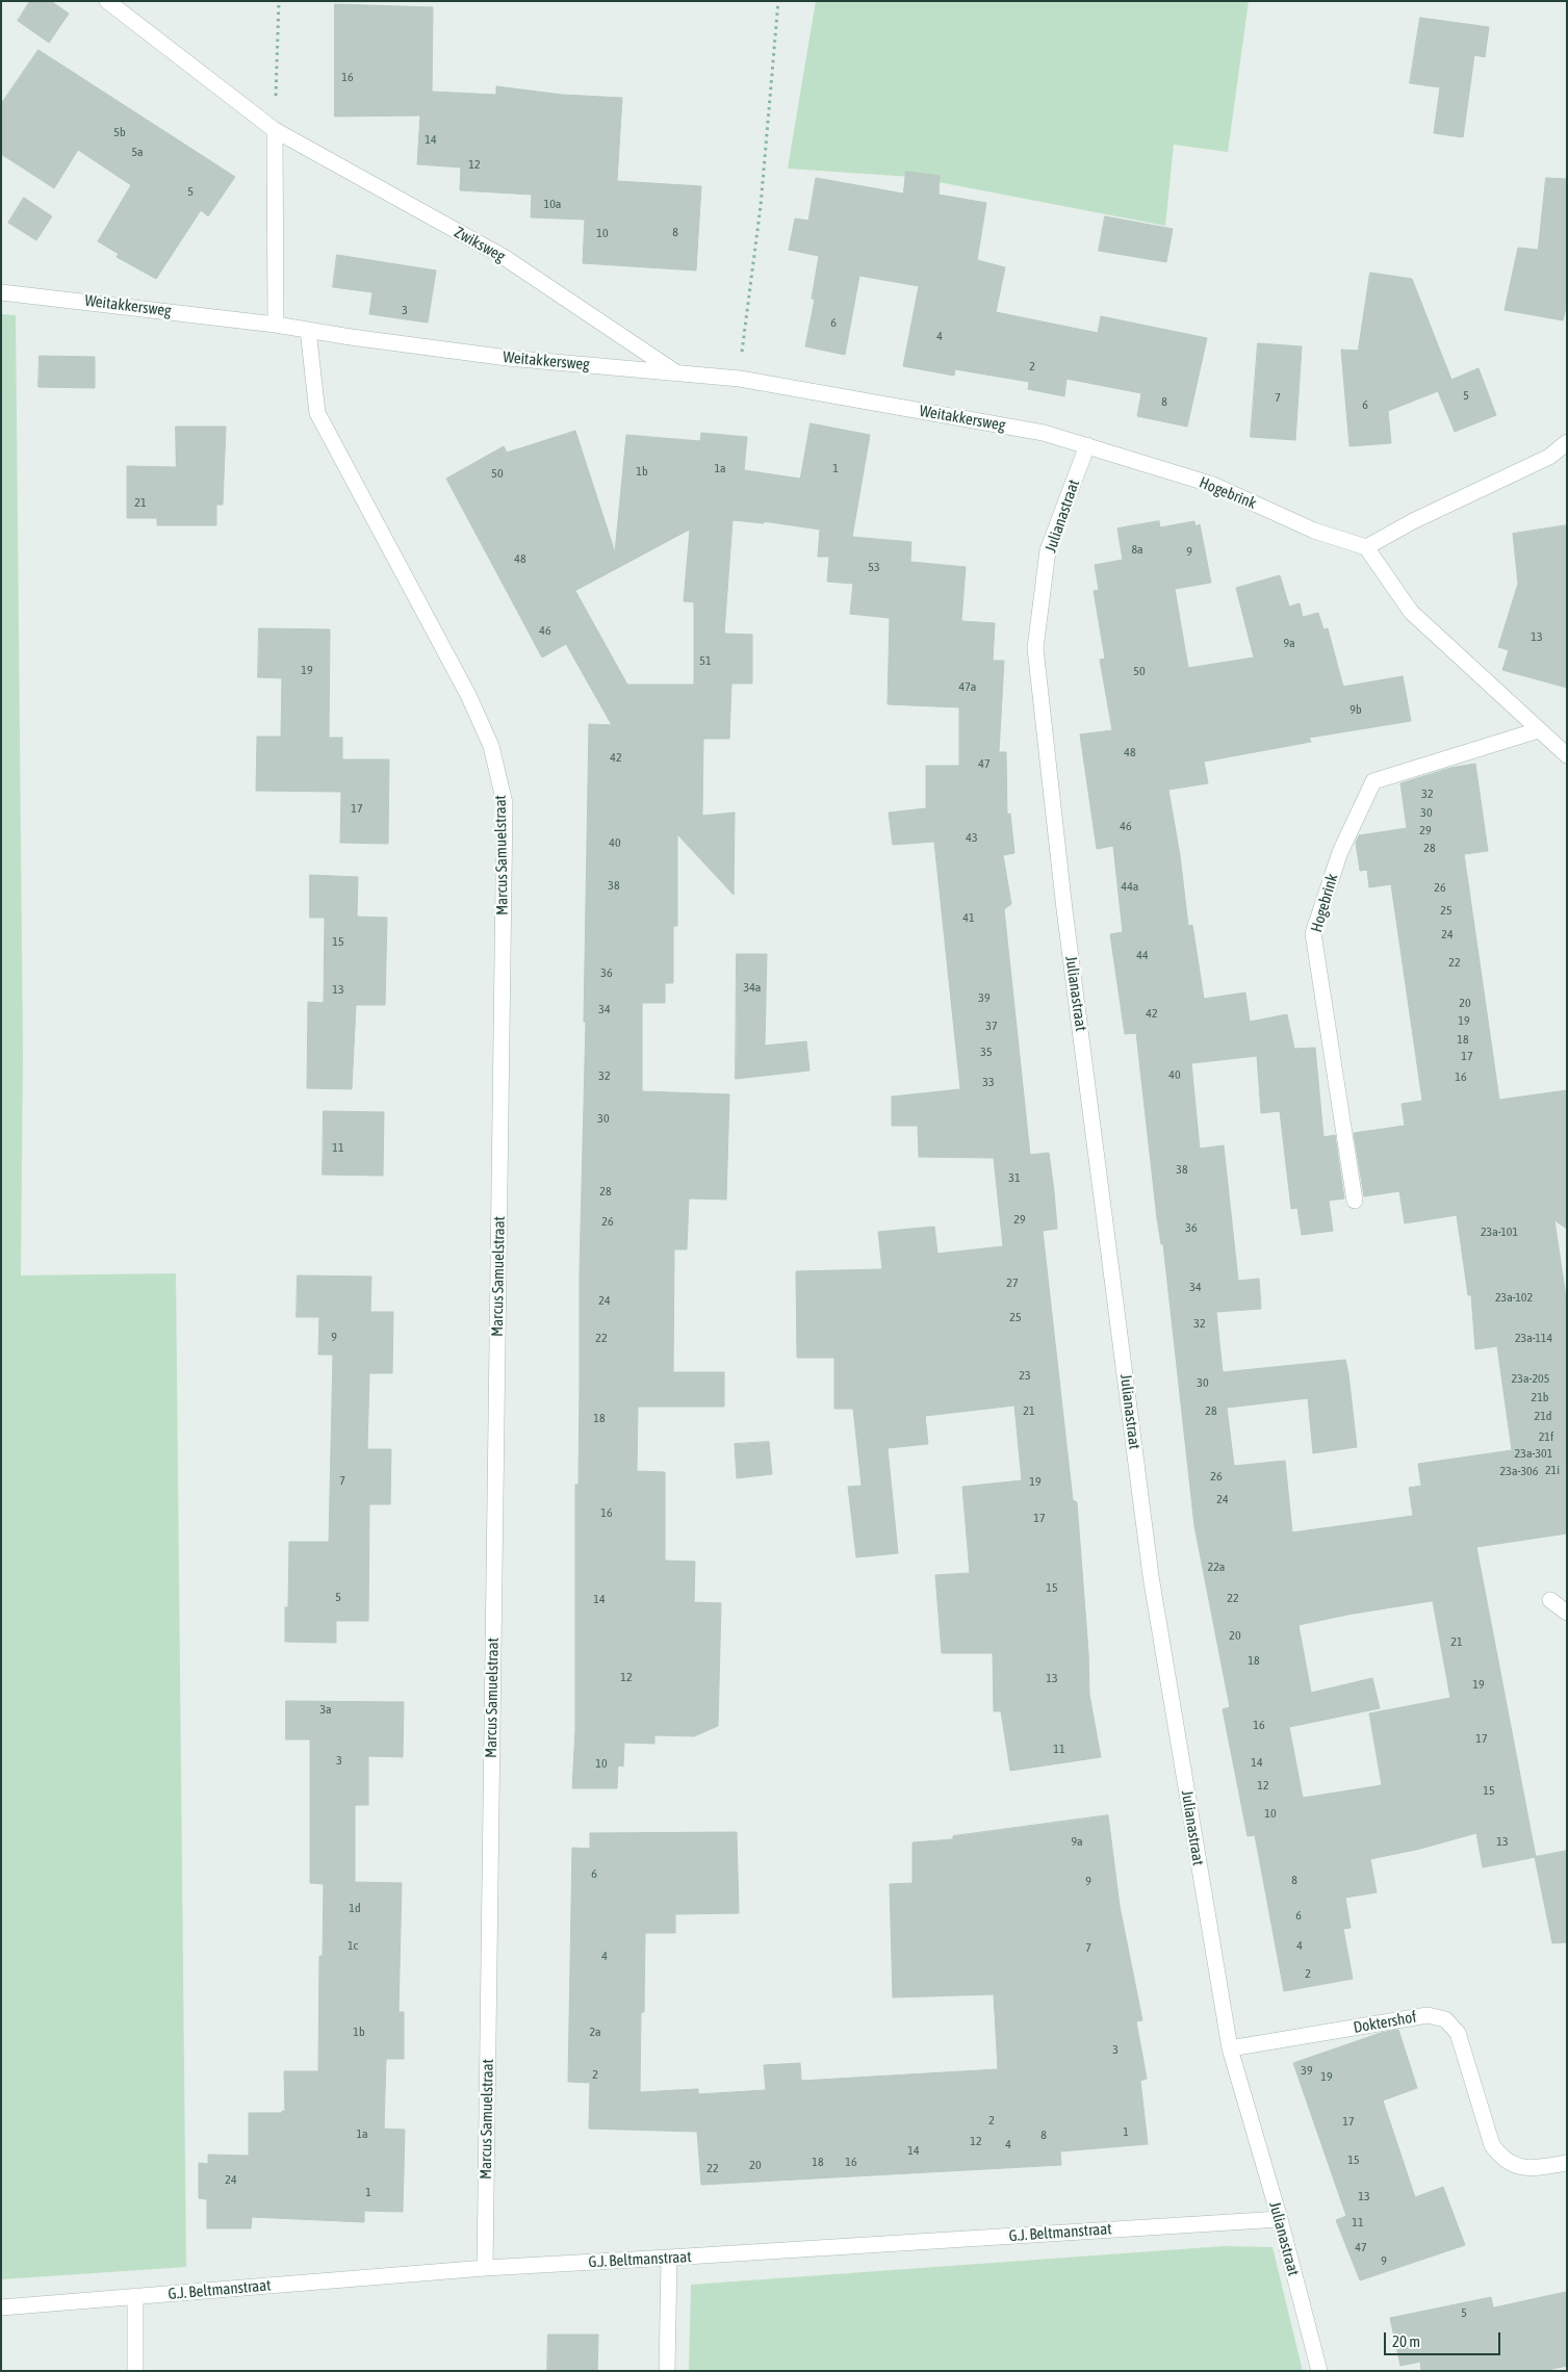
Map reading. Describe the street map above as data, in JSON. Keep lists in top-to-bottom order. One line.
{"streets":{"street":["Zwiksweg","Weitakkersweg","Hogebrink","Julianastraat","Marcus Samuelstraat","Doktershof","G.J. Beltmanstraat"]},"crossings":[["Zwiksweg","Weitakkersweg"],["Weitakkersweg","Hogebrink"],["Weitakkersweg","Julianastraat"],["Weitakkersweg","Marcus Samuelstraat"],["Hogebrink","Julianastraat"],["Julianastraat","Doktershof"],["Julianastraat","G.J. Beltmanstraat"],["Marcus Samuelstraat","G.J. Beltmanstraat"]],"house_numbers":["16","5b","14","5a","12","5","10a","8","10","3","6","4","2","5","7","8","6","1a","1","1b","50","21","8a","9","48","53","46","13","9a","51","19","50","47a","9b","48","42","47","32","17","30","46","29","43","40","28","38","44a","26","25","41","24","15","44","22","36","34a","13","39","20","34","42","19","37","18","35","17","40","32","16","33","30","11","38","31","28","29","26","36","23a-101","27","34","23a-102","24","25","32","9","22","23a-114","23","23a-205","30","21b","21","28","21d","18","21f","23a-301","21i","23a-306","26","7","19","24","16","17","22a","15","5","22","14","20","21","18","12","13","19","3a","16","17","11","3","14","10","12","15","10","9a","13","6","8","9","1d","6","1c","4","7","4","2","1b","2a","3","39","2","19","2","17","1","1a","8","12","4","14","15","18","16","20","22","24","1","13","11","47","9","5"],"scale_bar":"20 m"}
